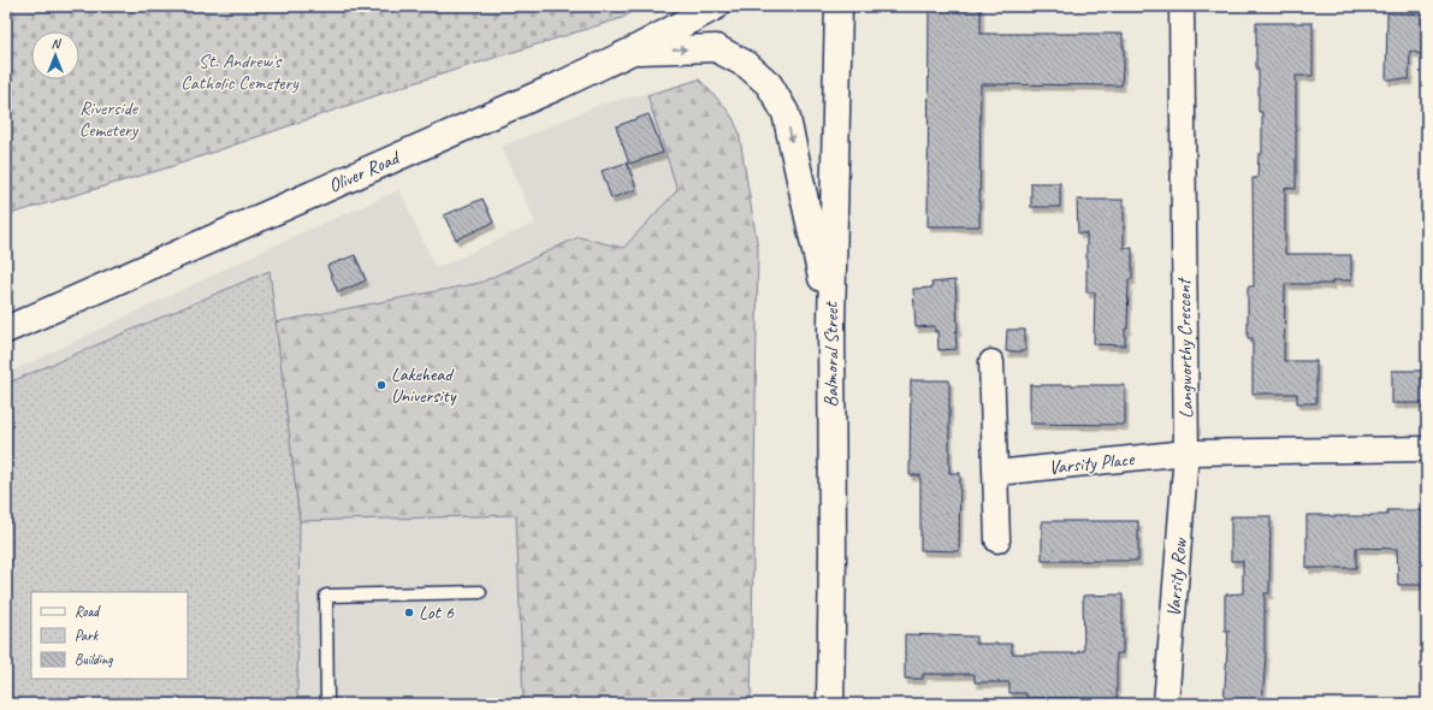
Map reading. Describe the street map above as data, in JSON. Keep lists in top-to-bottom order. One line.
{"streets":{"main road":["Oliver Road","Balmoral Street"],"street":["Langworthy Crescent","Varsity Place","Varsity Row"]},"crossings":[["Langworthy Crescent","Varsity Place"],["Langworthy Crescent","Varsity Row"],["Varsity Place","Varsity Row"]],"parks":["St. Andrew's Catholic Cemetery","Riverside Cemetery"],"places":["Lakehead University","Lot 6"],"legend":["Road","Park","Building"],"north":"top"}
